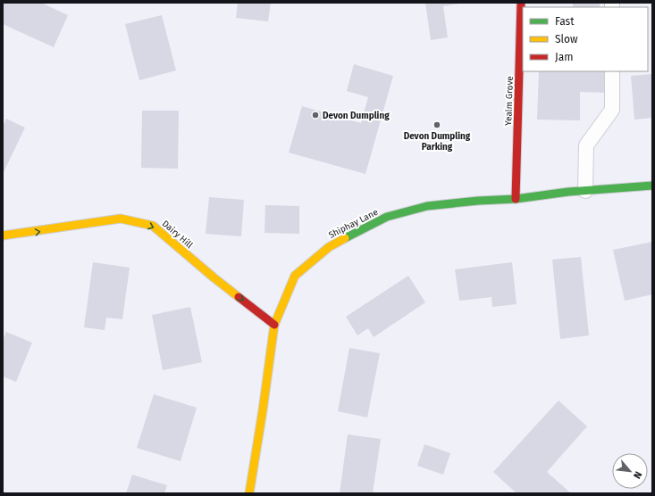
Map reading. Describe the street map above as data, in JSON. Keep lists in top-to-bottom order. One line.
{"streets":{"street":["Yealm Grove","Shiphay Lane","Dairy Hill"]},"crossings":[["Yealm Grove","Shiphay Lane"],["Shiphay Lane","Dairy Hill"]],"one_way":["Dairy Hill"],"places":["Devon Dumpling","Devon Dumpling Parking"],"legend":["Fast","Slow","Jam"],"north":"bottom right"}
